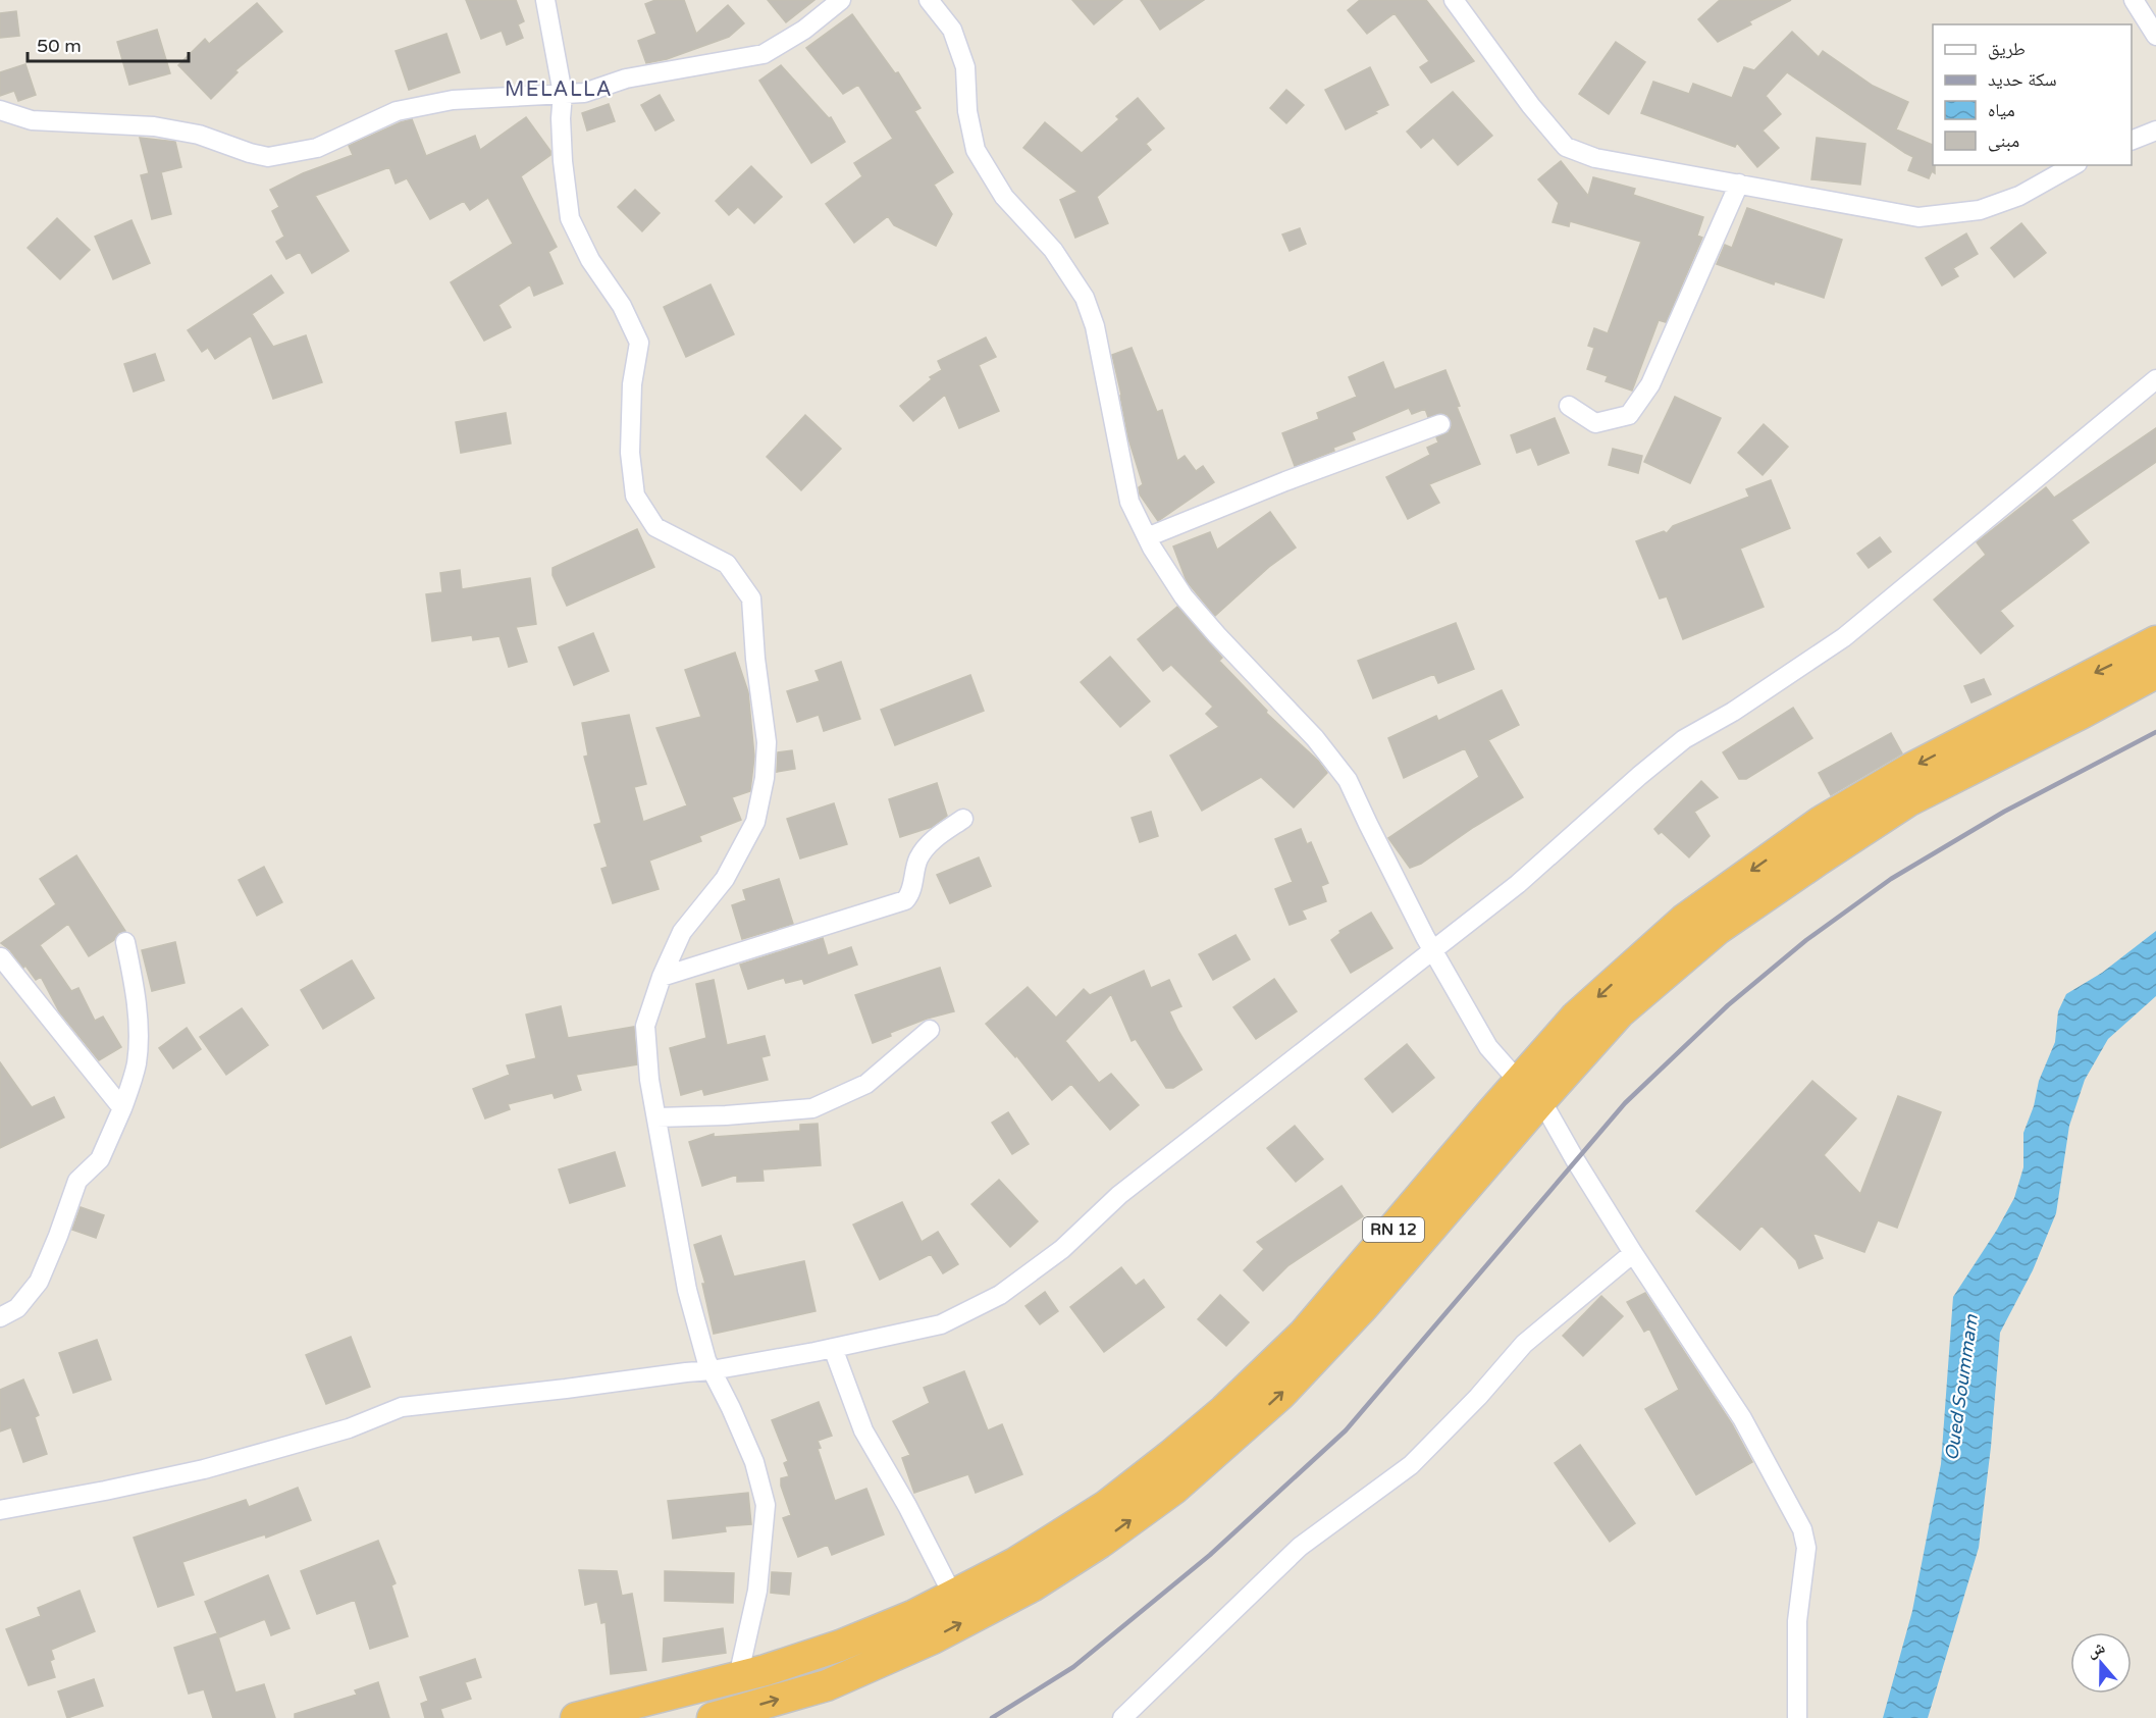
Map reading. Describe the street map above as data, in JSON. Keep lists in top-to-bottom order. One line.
{"streets":{"highway":["RN 12"]},"districts":["MELALLA"],"water":["Oued Soummam"],"legend":["طريق","سكة حديد","مياه","مبنى"],"scale_bar":"50 m","north":"top"}
